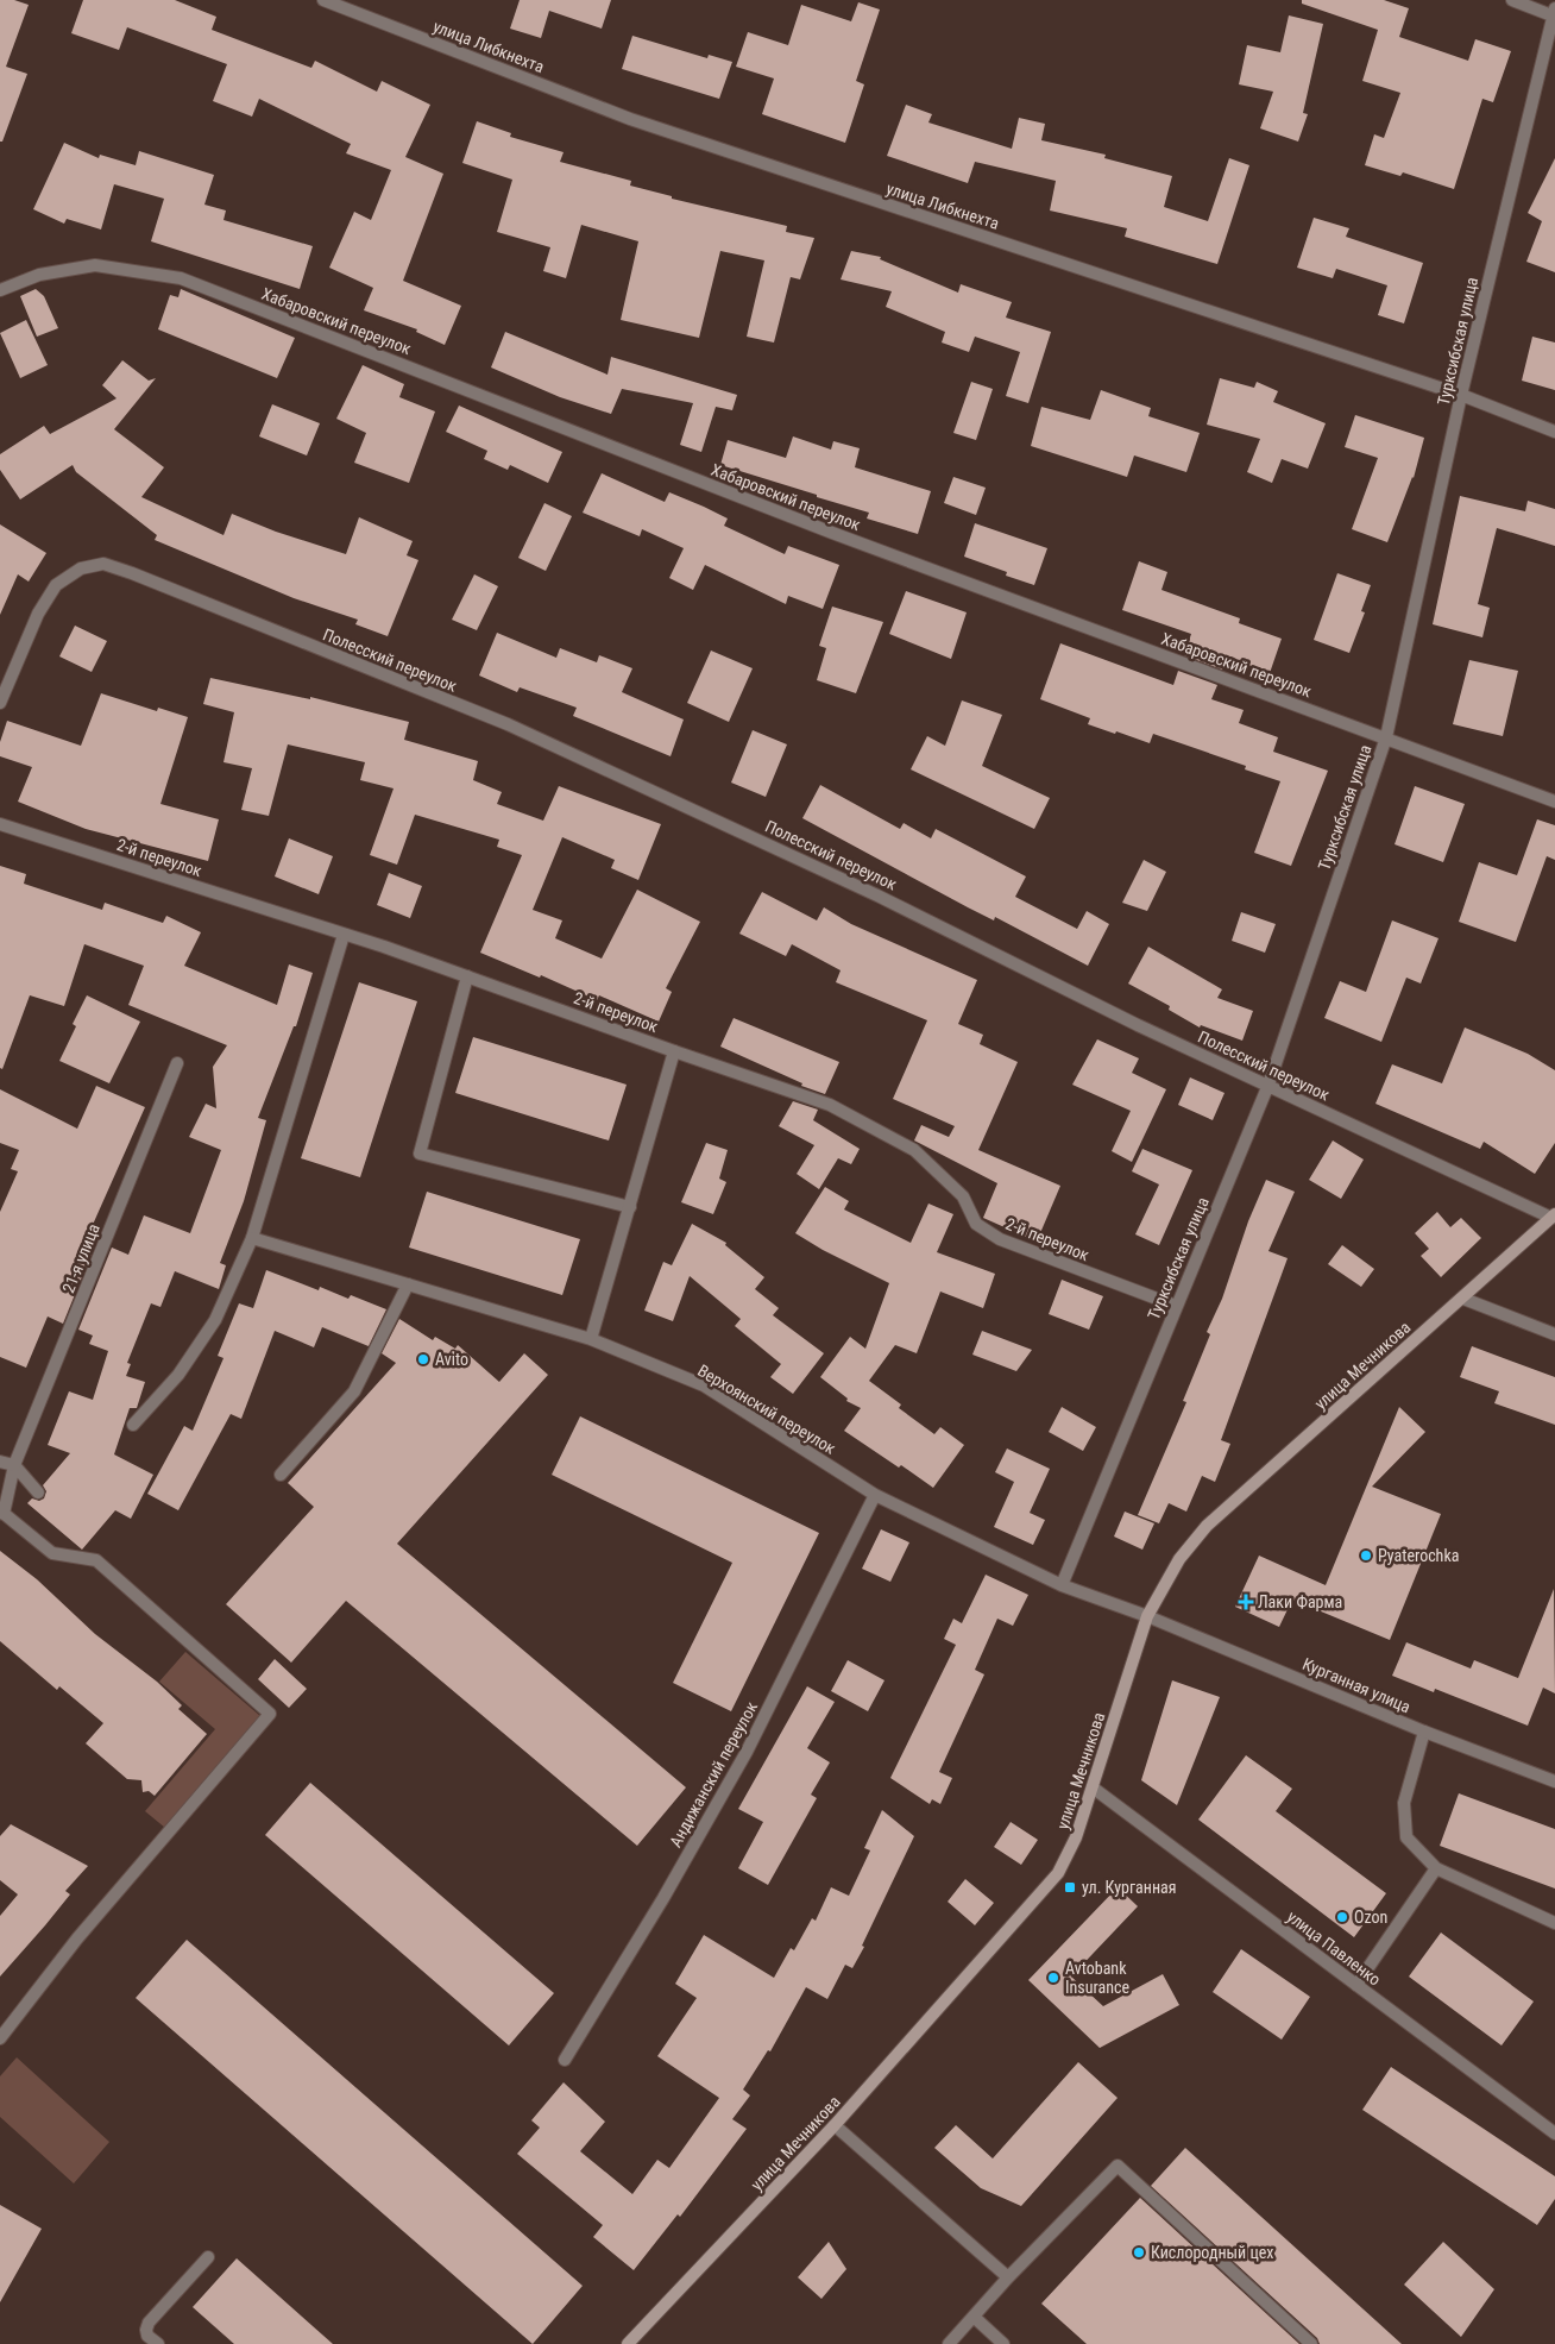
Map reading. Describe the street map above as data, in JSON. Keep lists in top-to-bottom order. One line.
{"streets":{"main road":["улица Мечникова"],"street":["улица Либкнехта","Хабаровский переулок","Турксибская улица","Полесский переулок","2-й переулок","21-я улица","Верхоянский переулок","Курганная улица","Андижанский переулок","улица Павленко"]},"crossings":[["улица Либкнехта","Турксибская улица"],["Хабаровский переулок","Турксибская улица"],["Турксибская улица","Полесский переулок"],["Турксибская улица","2-й переулок"],["Турксибская улица","Верхоянский переулок"],["Полесский переулок","улица Мечникова"],["улица Мечникова","Верхоянский переулок"],["улица Мечникова","Курганная улица"],["улица Мечникова","улица Павленко"],["Верхоянский переулок","Курганная улица"],["Верхоянский переулок","Андижанский переулок"]],"places":{"other":["Avito","Pyaterochka","Ozon","Avtobank Insurance","Кислородный цех"],"health":["Лаки Фарма"],"transit":["ул. Курганная"]}}
